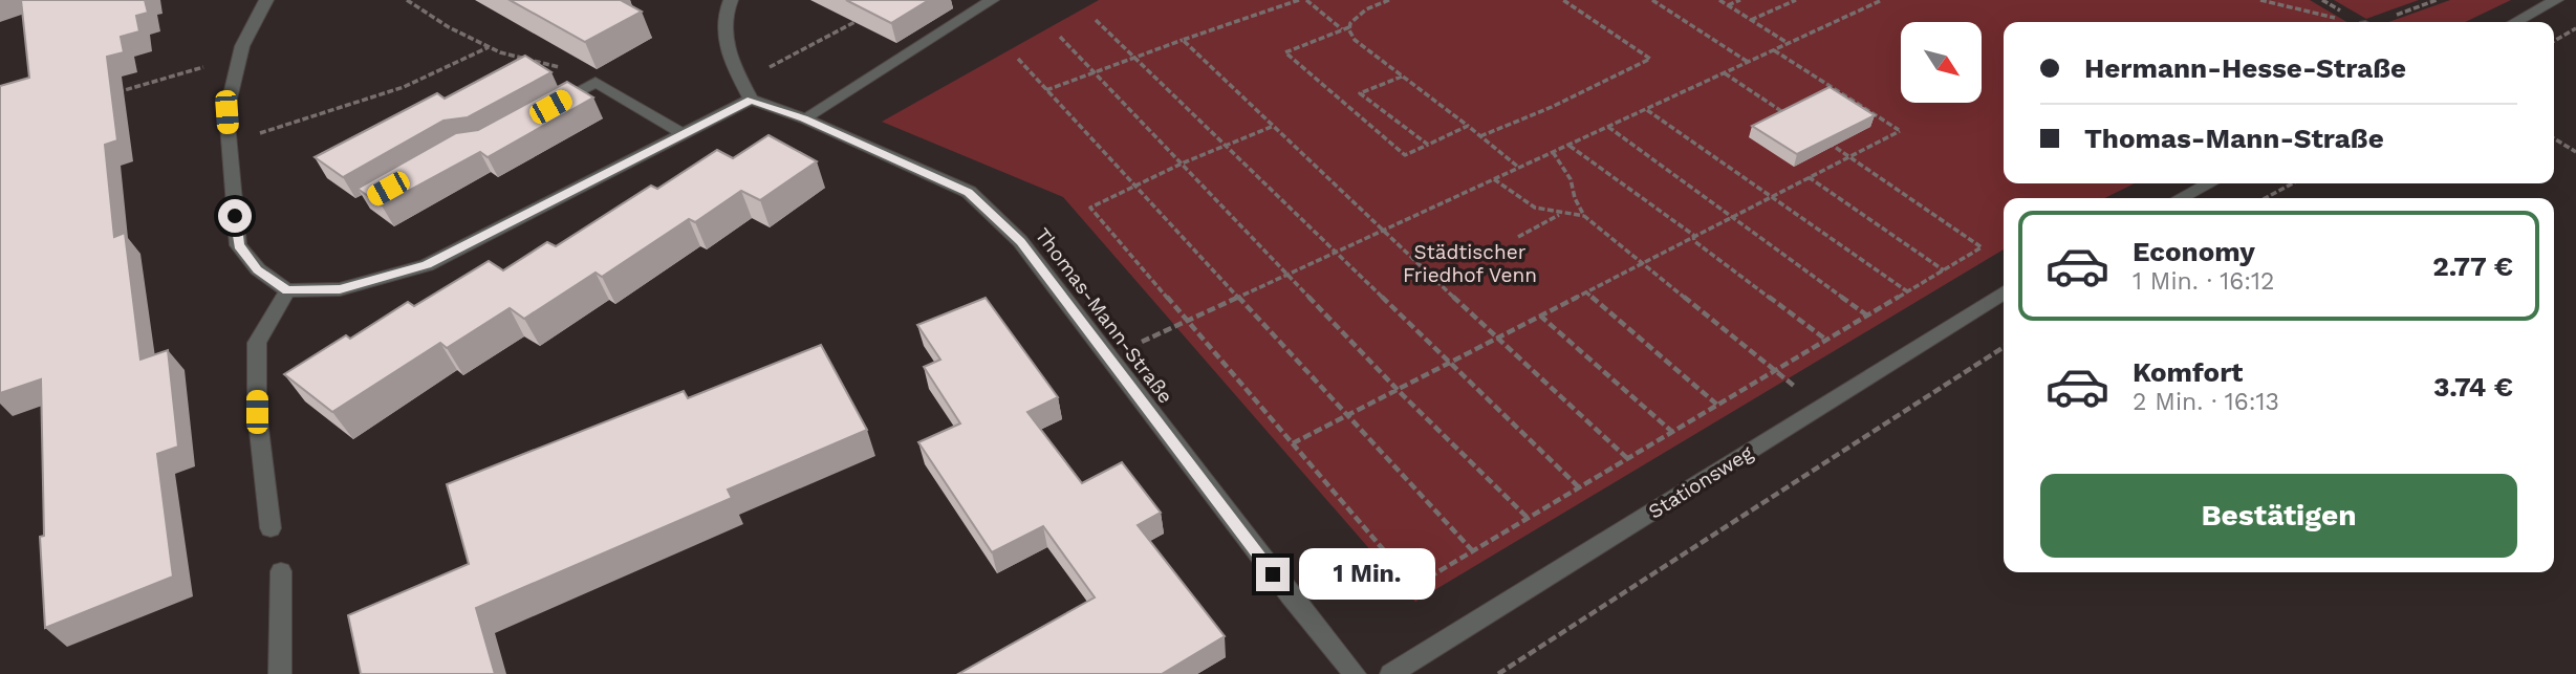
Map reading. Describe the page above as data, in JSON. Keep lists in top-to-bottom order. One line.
{"streets":{"street":["Thomas-Mann-Straße","Stationsweg"]},"parks":["Städtischer Friedhof Venn"],"north":"bottom right","page":{"banner":["Hermann-Hesse-Straße","Thomas-Mann-Straße"],"list":[{"name":"Economy","note":"1 Min. · 16:12","value":"2.77 €"},{"name":"Komfort","note":"2 Min. · 16:13","value":"3.74 €"}],"buttons":"Bestätigen","bubble":"1 Min."}}
